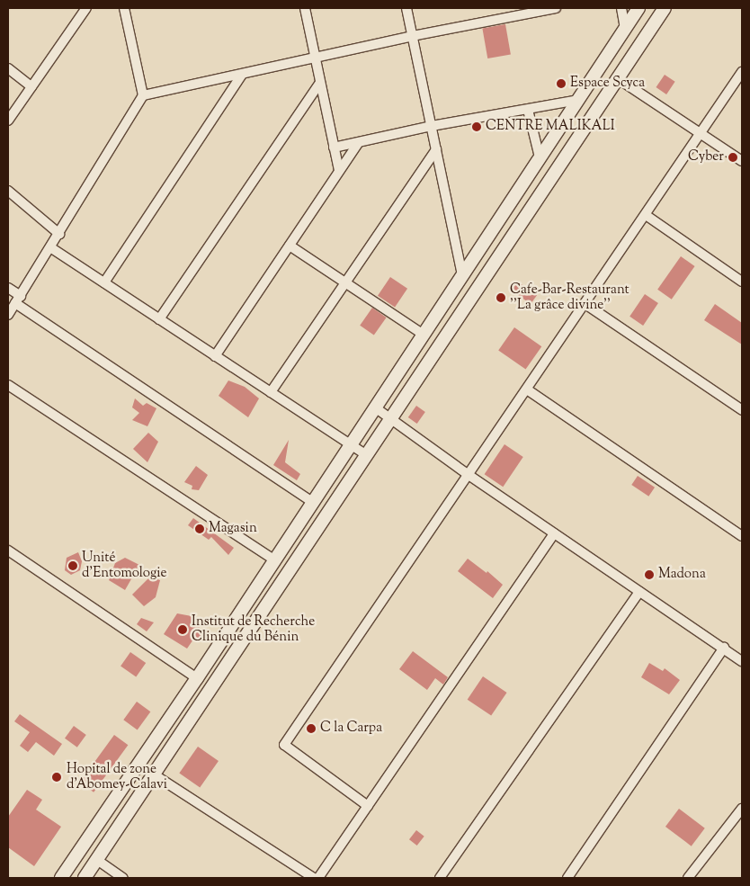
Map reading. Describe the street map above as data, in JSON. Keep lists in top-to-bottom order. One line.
{"places":["Espace Scyca","CENTRE MALIKALI","Cyber","Cafe-Bar-Restaurant ''La grâce divine''","Magasin","Unité d'Entomologie","Madona","Institut de Recherche Clinique du Bénin","C la Carpa","Hopital de zone d’Abomey-Calavi"]}
